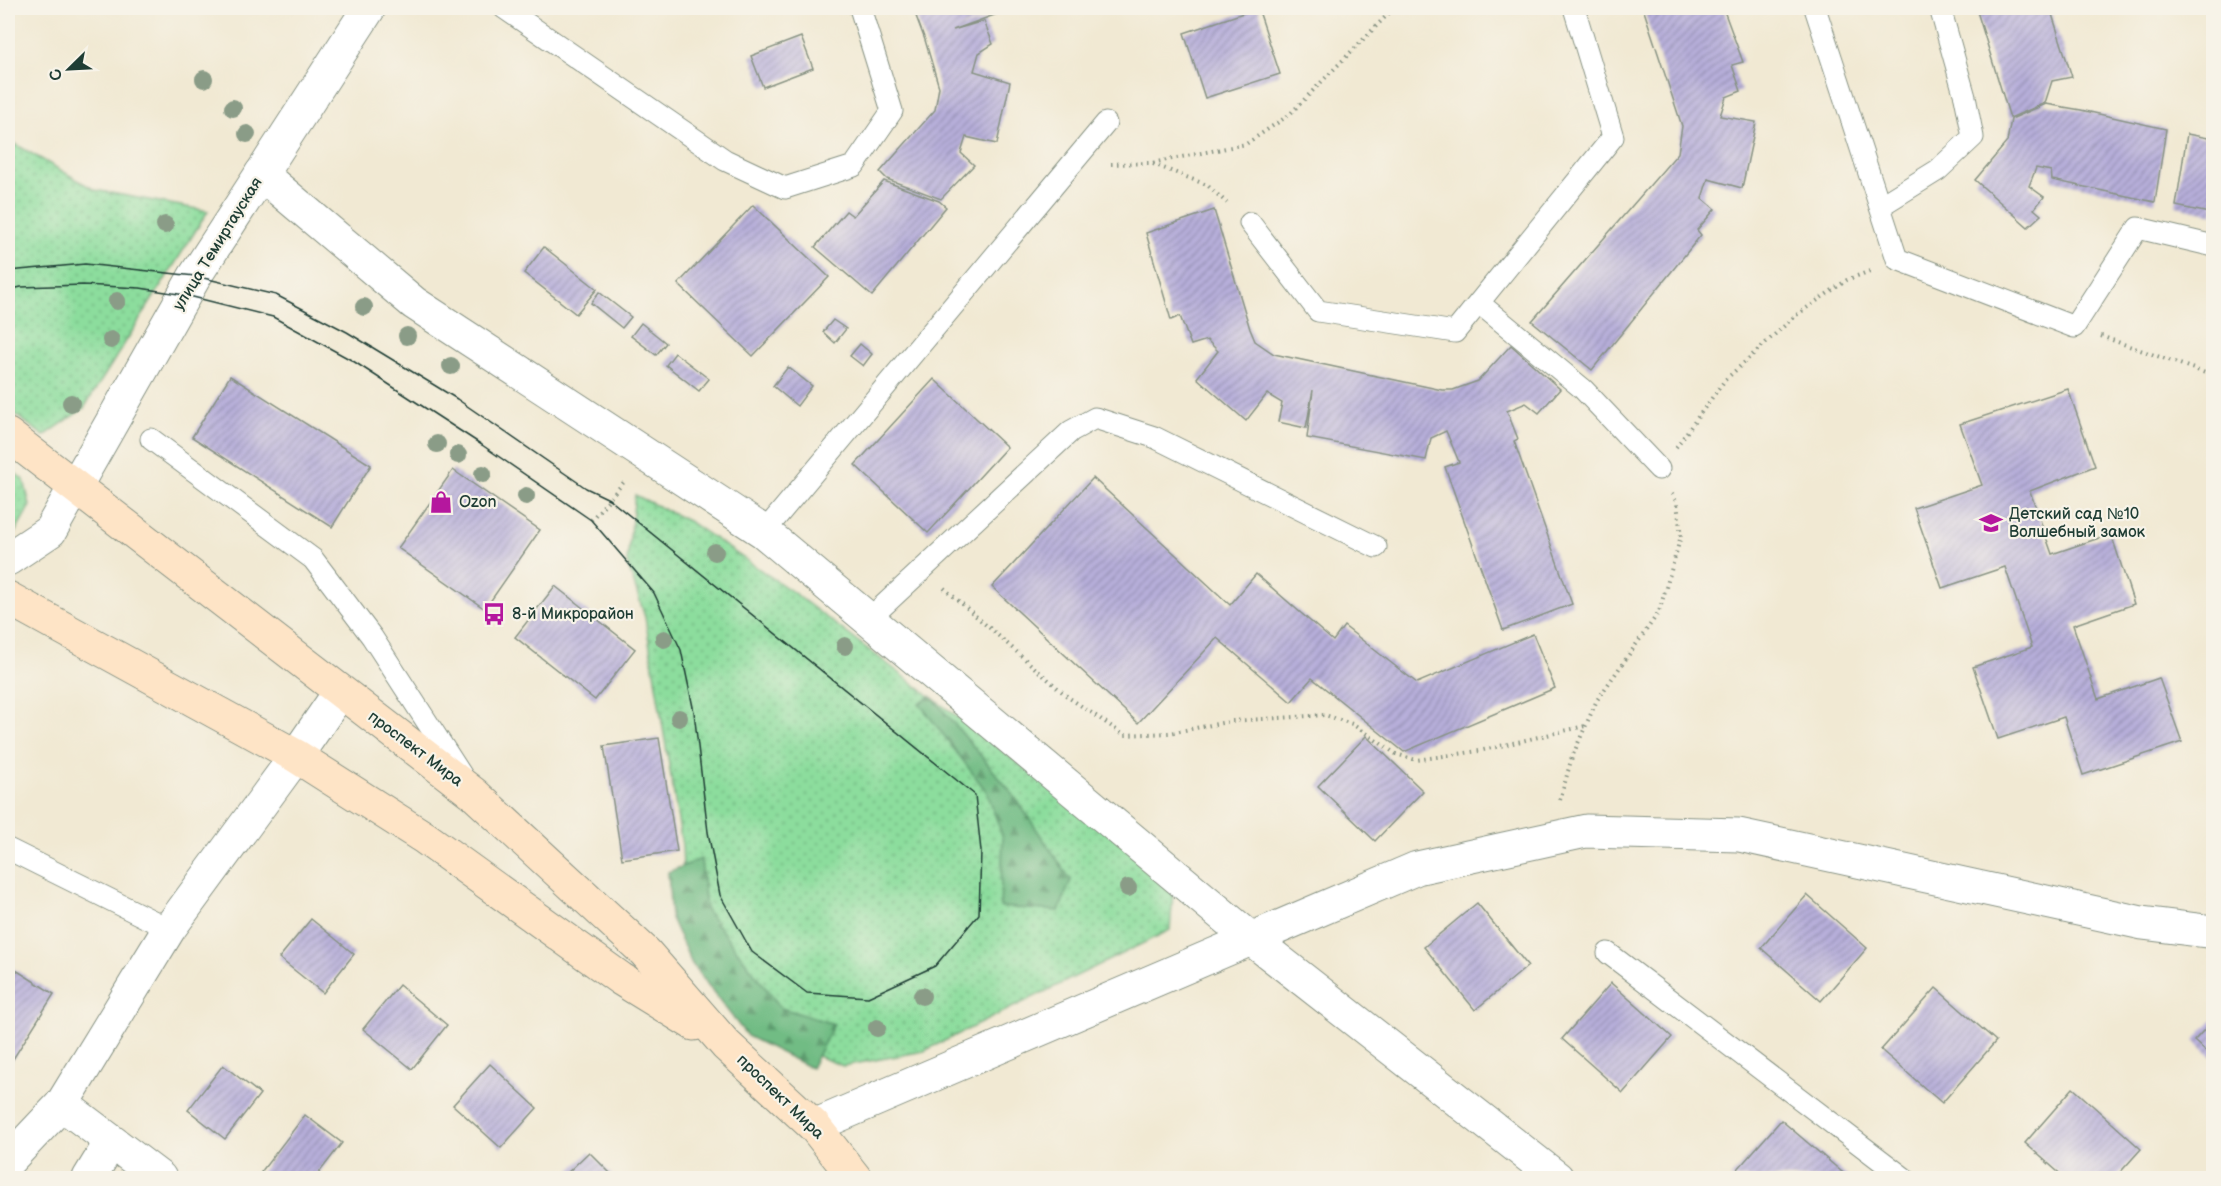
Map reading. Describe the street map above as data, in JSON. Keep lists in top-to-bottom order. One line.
{"streets":{"main road":["проспект Мира"],"street":["улица Темиртауская"]},"crossings":[["улица Темиртауская","проспект Мира"]],"places":{"shop":["Ozon"],"school or university":["Детский сад №10 Волшебный замок"],"bus stop":["8-й Микрорайон"]},"north":"bottom left"}
